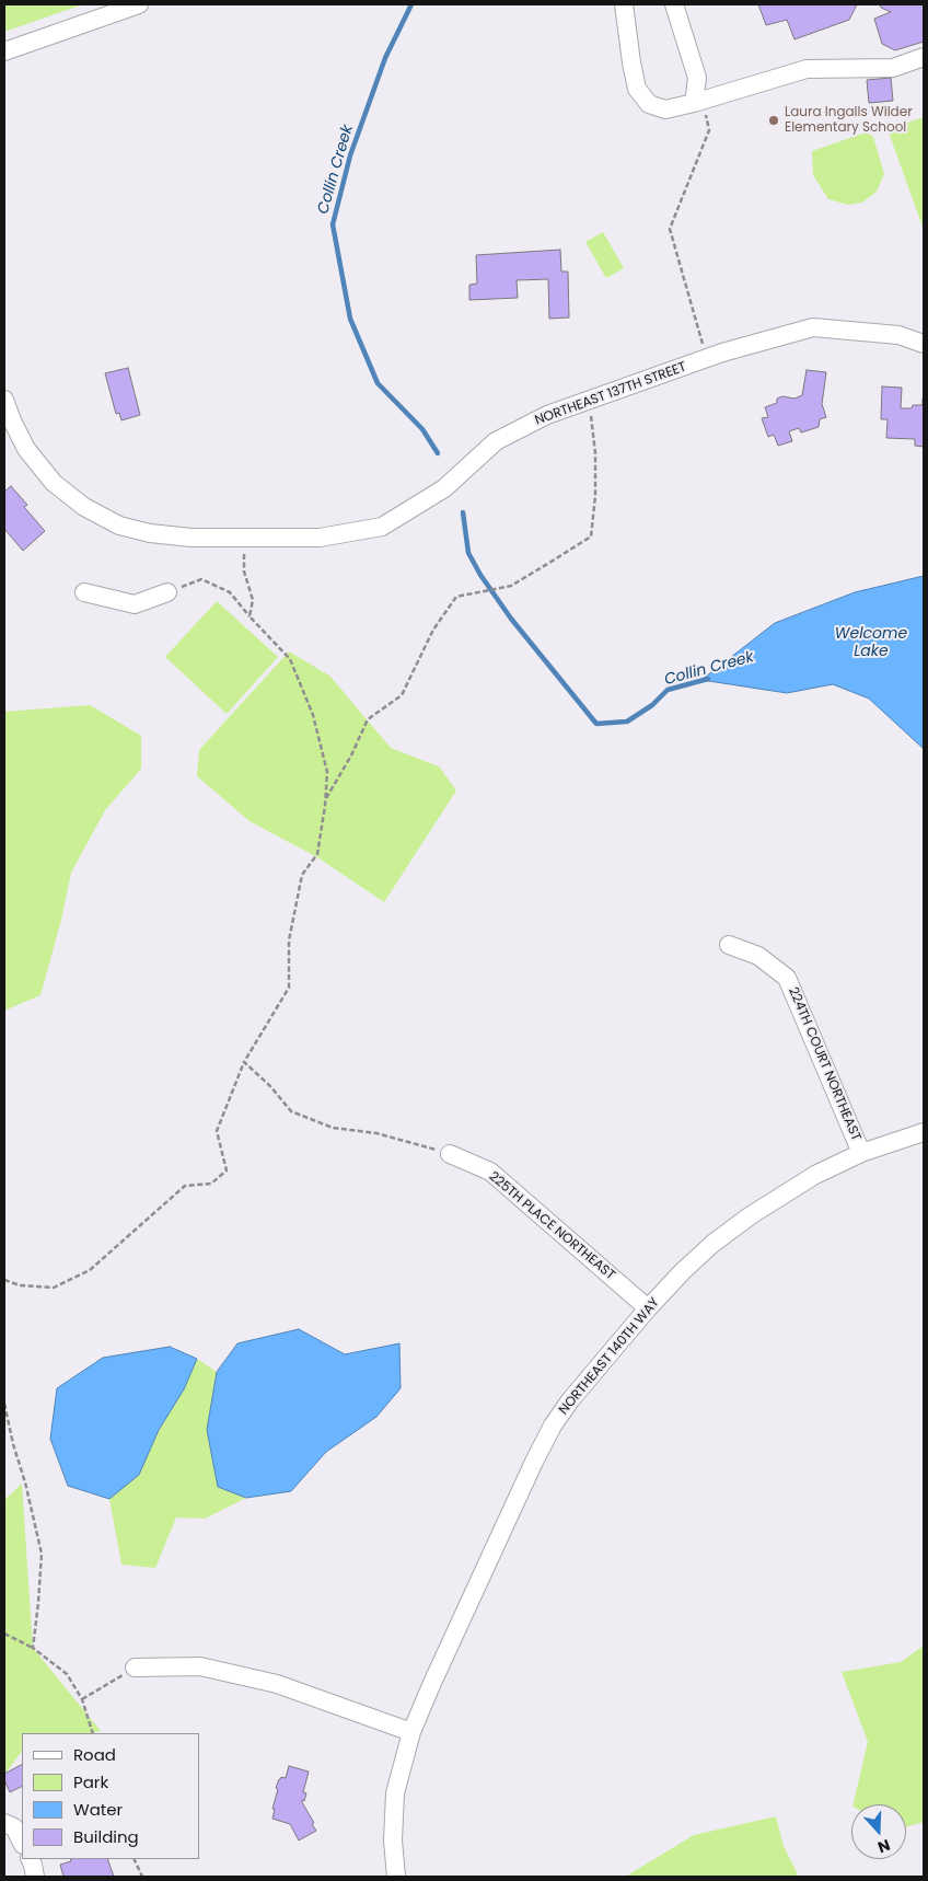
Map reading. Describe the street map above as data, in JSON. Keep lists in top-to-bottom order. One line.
{"streets":{"street":["NORTHEAST 137TH STREET","224TH COURT NORTHEAST","225TH PLACE NORTHEAST","NORTHEAST 140TH WAY"]},"crossings":[["224TH COURT NORTHEAST","NORTHEAST 140TH WAY"],["225TH PLACE NORTHEAST","NORTHEAST 140TH WAY"]],"water":["Collin Creek","Welcome Lake"],"places":["Laura Ingalls Wilder Elementary School"],"legend":["Road","Park","Water","Building"],"north":"bottom"}
